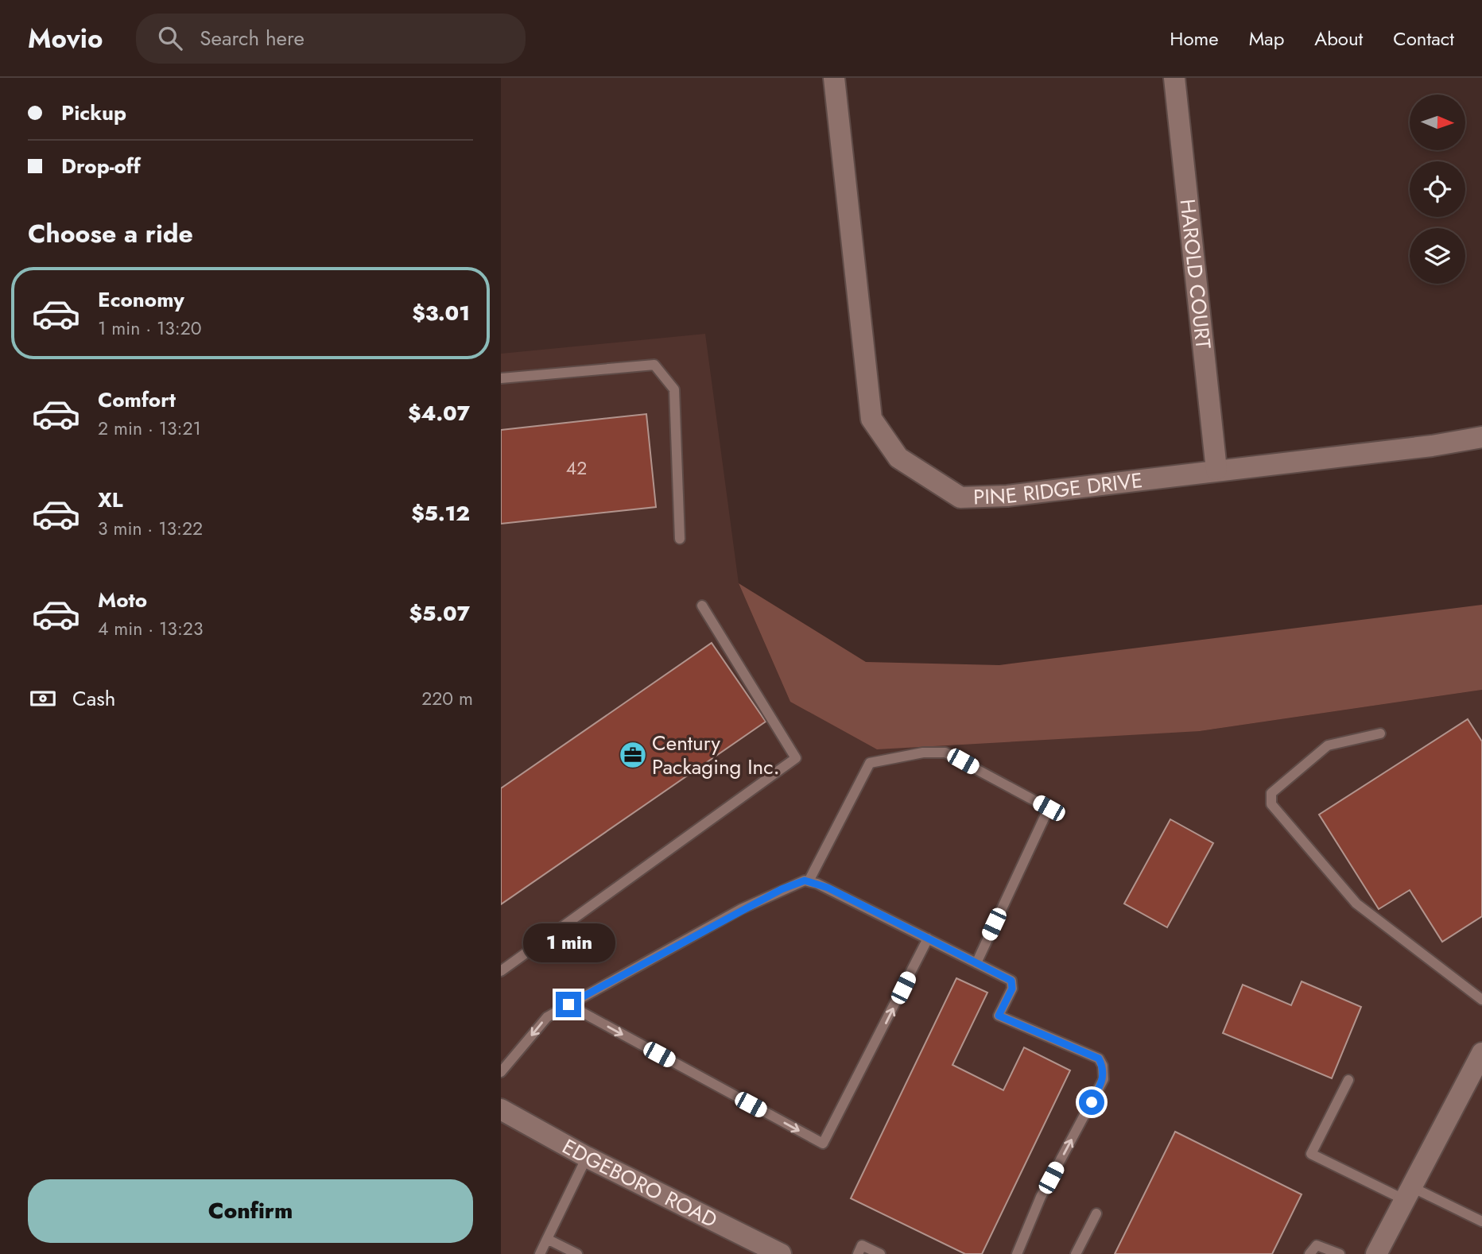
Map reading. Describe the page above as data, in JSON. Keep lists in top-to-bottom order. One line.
{"streets":{"street":["HAROLD COURT","PINE RIDGE DRIVE","EDGEBORO ROAD"]},"crossings":[["HAROLD COURT","PINE RIDGE DRIVE"]],"places":{"office":["Century Packaging Inc."]},"house_numbers":["42"],"north":"right","page":{"header":"Movio","search":"Search here","nav":["Home","Map","About","Contact"],"banner":["Pickup","Drop-off"],"heading":"Choose a ride","list":[{"name":"Economy","note":"1 min · 13:20","value":"$3.01"},{"name":"Comfort","note":"2 min · 13:21","value":"$4.07"},{"name":"XL","note":"3 min · 13:22","value":"$5.12"},{"name":"Moto","note":"4 min · 13:23","value":"$5.07"}],"pay":["Cash","220 m"],"bubble":"1 min","buttons":"Confirm"}}
